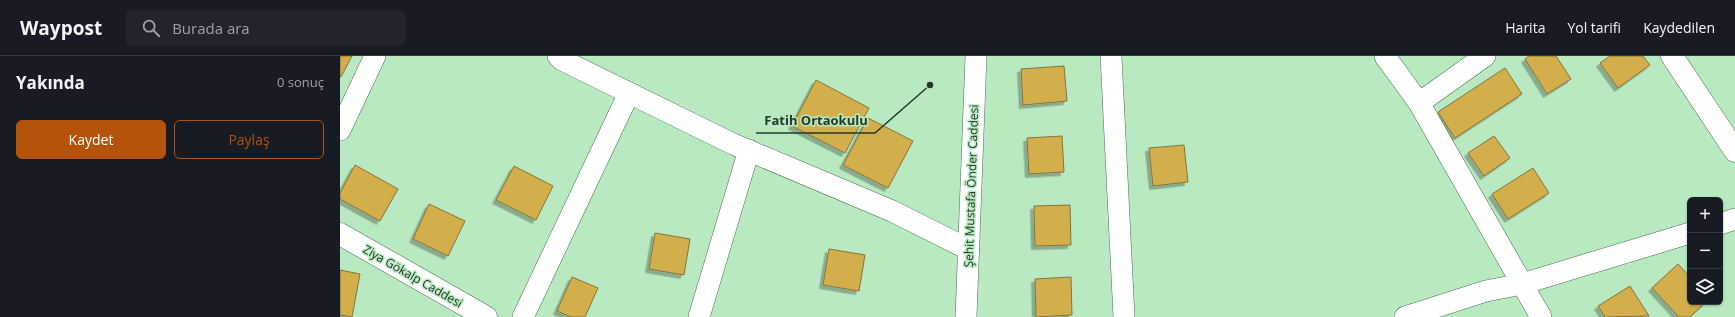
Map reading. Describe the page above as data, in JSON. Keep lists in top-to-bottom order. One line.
{"streets":{"street":["Şehit Mustafa Önder Caddesi","Ziya Gökalp Caddesi"]},"places":["Fatih Ortaokulu"],"page":{"header":"Waypost","search":"Burada ara","nav":["Harita","Yol tarifi","Kaydedilen"],"heading":["Yakında","0 sonuç"],"buttons":["Kaydet","Paylaş"],"map_buttons":["+","−"]}}
